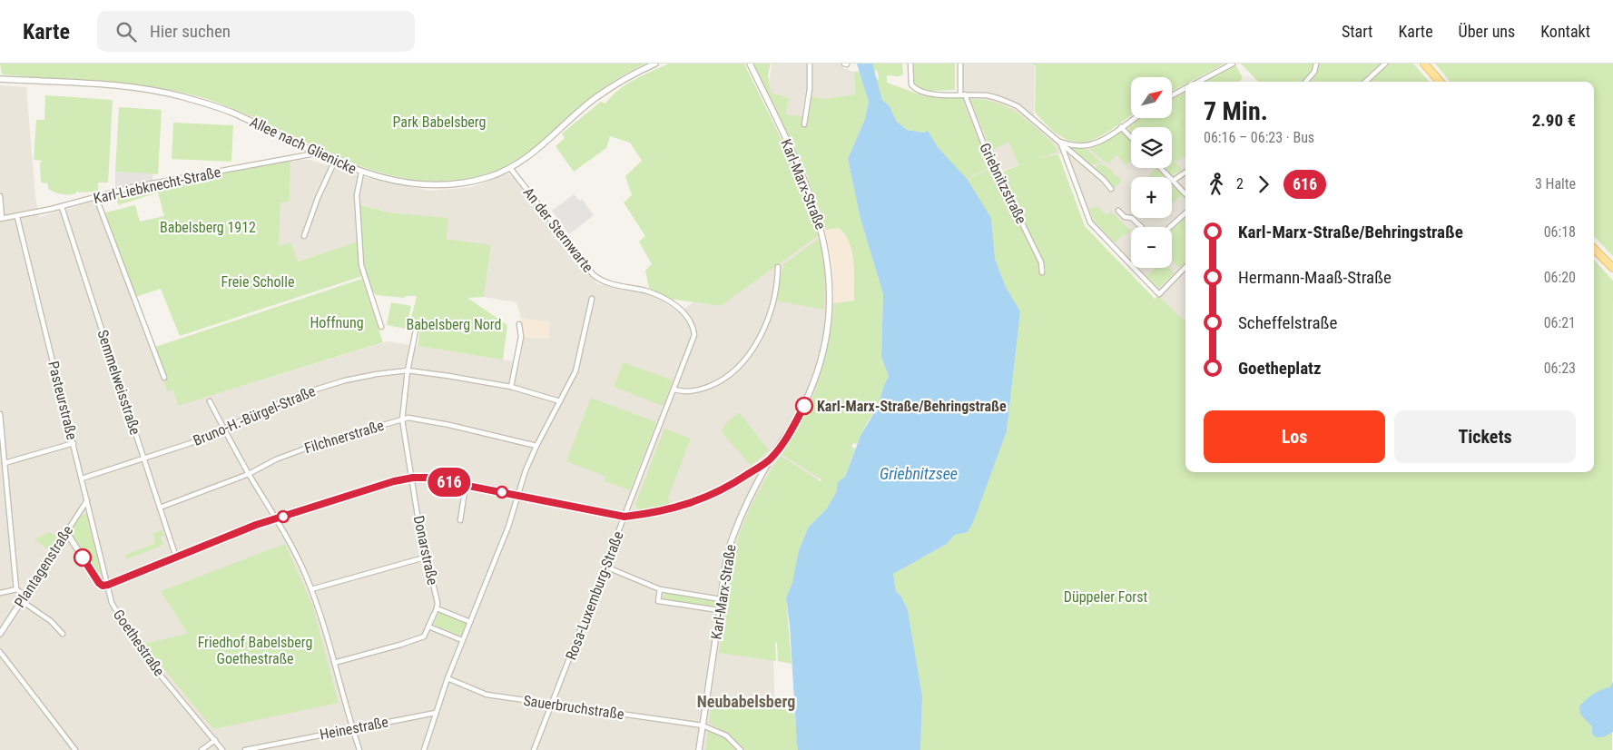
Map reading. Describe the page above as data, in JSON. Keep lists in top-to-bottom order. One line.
{"streets":{"street":["Allee nach Glienicke","Griebnitzstraße","Karl-Marx-Straße","Karl-Liebknecht-Straße","An der Sternwarte","Semmelweisstraße","Pasteurstraße","Bruno-H.-Bürgel-Straße","Filchnerstraße","Donarstraße","Plantagenstraße","Rosa-Luxemburg-Straße","Goethestraße","Sauerbruchstraße","Heinestraße"]},"crossings":[["Allee nach Glienicke","Karl-Liebknecht-Straße"],["Allee nach Glienicke","An der Sternwarte"],["Karl-Marx-Straße","Sauerbruchstraße"],["Karl-Liebknecht-Straße","Semmelweisstraße"],["Karl-Liebknecht-Straße","Pasteurstraße"],["An der Sternwarte","Rosa-Luxemburg-Straße"],["Semmelweisstraße","Bruno-H.-Bürgel-Straße"],["Semmelweisstraße","Filchnerstraße"],["Pasteurstraße","Bruno-H.-Bürgel-Straße"],["Pasteurstraße","Plantagenstraße"],["Pasteurstraße","Goethestraße"],["Bruno-H.-Bürgel-Straße","Donarstraße"],["Filchnerstraße","Donarstraße"],["Rosa-Luxemburg-Straße","Sauerbruchstraße"]],"districts":["Neubabelsberg"],"water":["Griebnitzsee"],"parks":["Park Babelsberg","Babelsberg 1912","Freie Scholle","Hoffnung","Babelsberg Nord","Düppeler Forst","Friedhof Babelsberg Goethestraße"],"places":["Karl-Marx-Straße/Behringstraße"],"lines":["bus line 616"],"north":"top right","page":{"header":"Karte","search":"Hier suchen","nav":["Start","Karte","Über uns","Kontakt"],"on_map":"616","map_buttons":["+","−"],"heading":["7 Min.","06:16 – 06:23 · Bus","2.90 €"],"legs":["2","616","3 Halte"],"list":[{"name":"Karl-Marx-Straße/Behringstraße","value":"06:18"},{"name":"Hermann-Maaß-Straße","value":"06:20"},{"name":"Scheffelstraße","value":"06:21"},{"name":"Goetheplatz","value":"06:23"}],"buttons":["Los","Tickets"]}}
